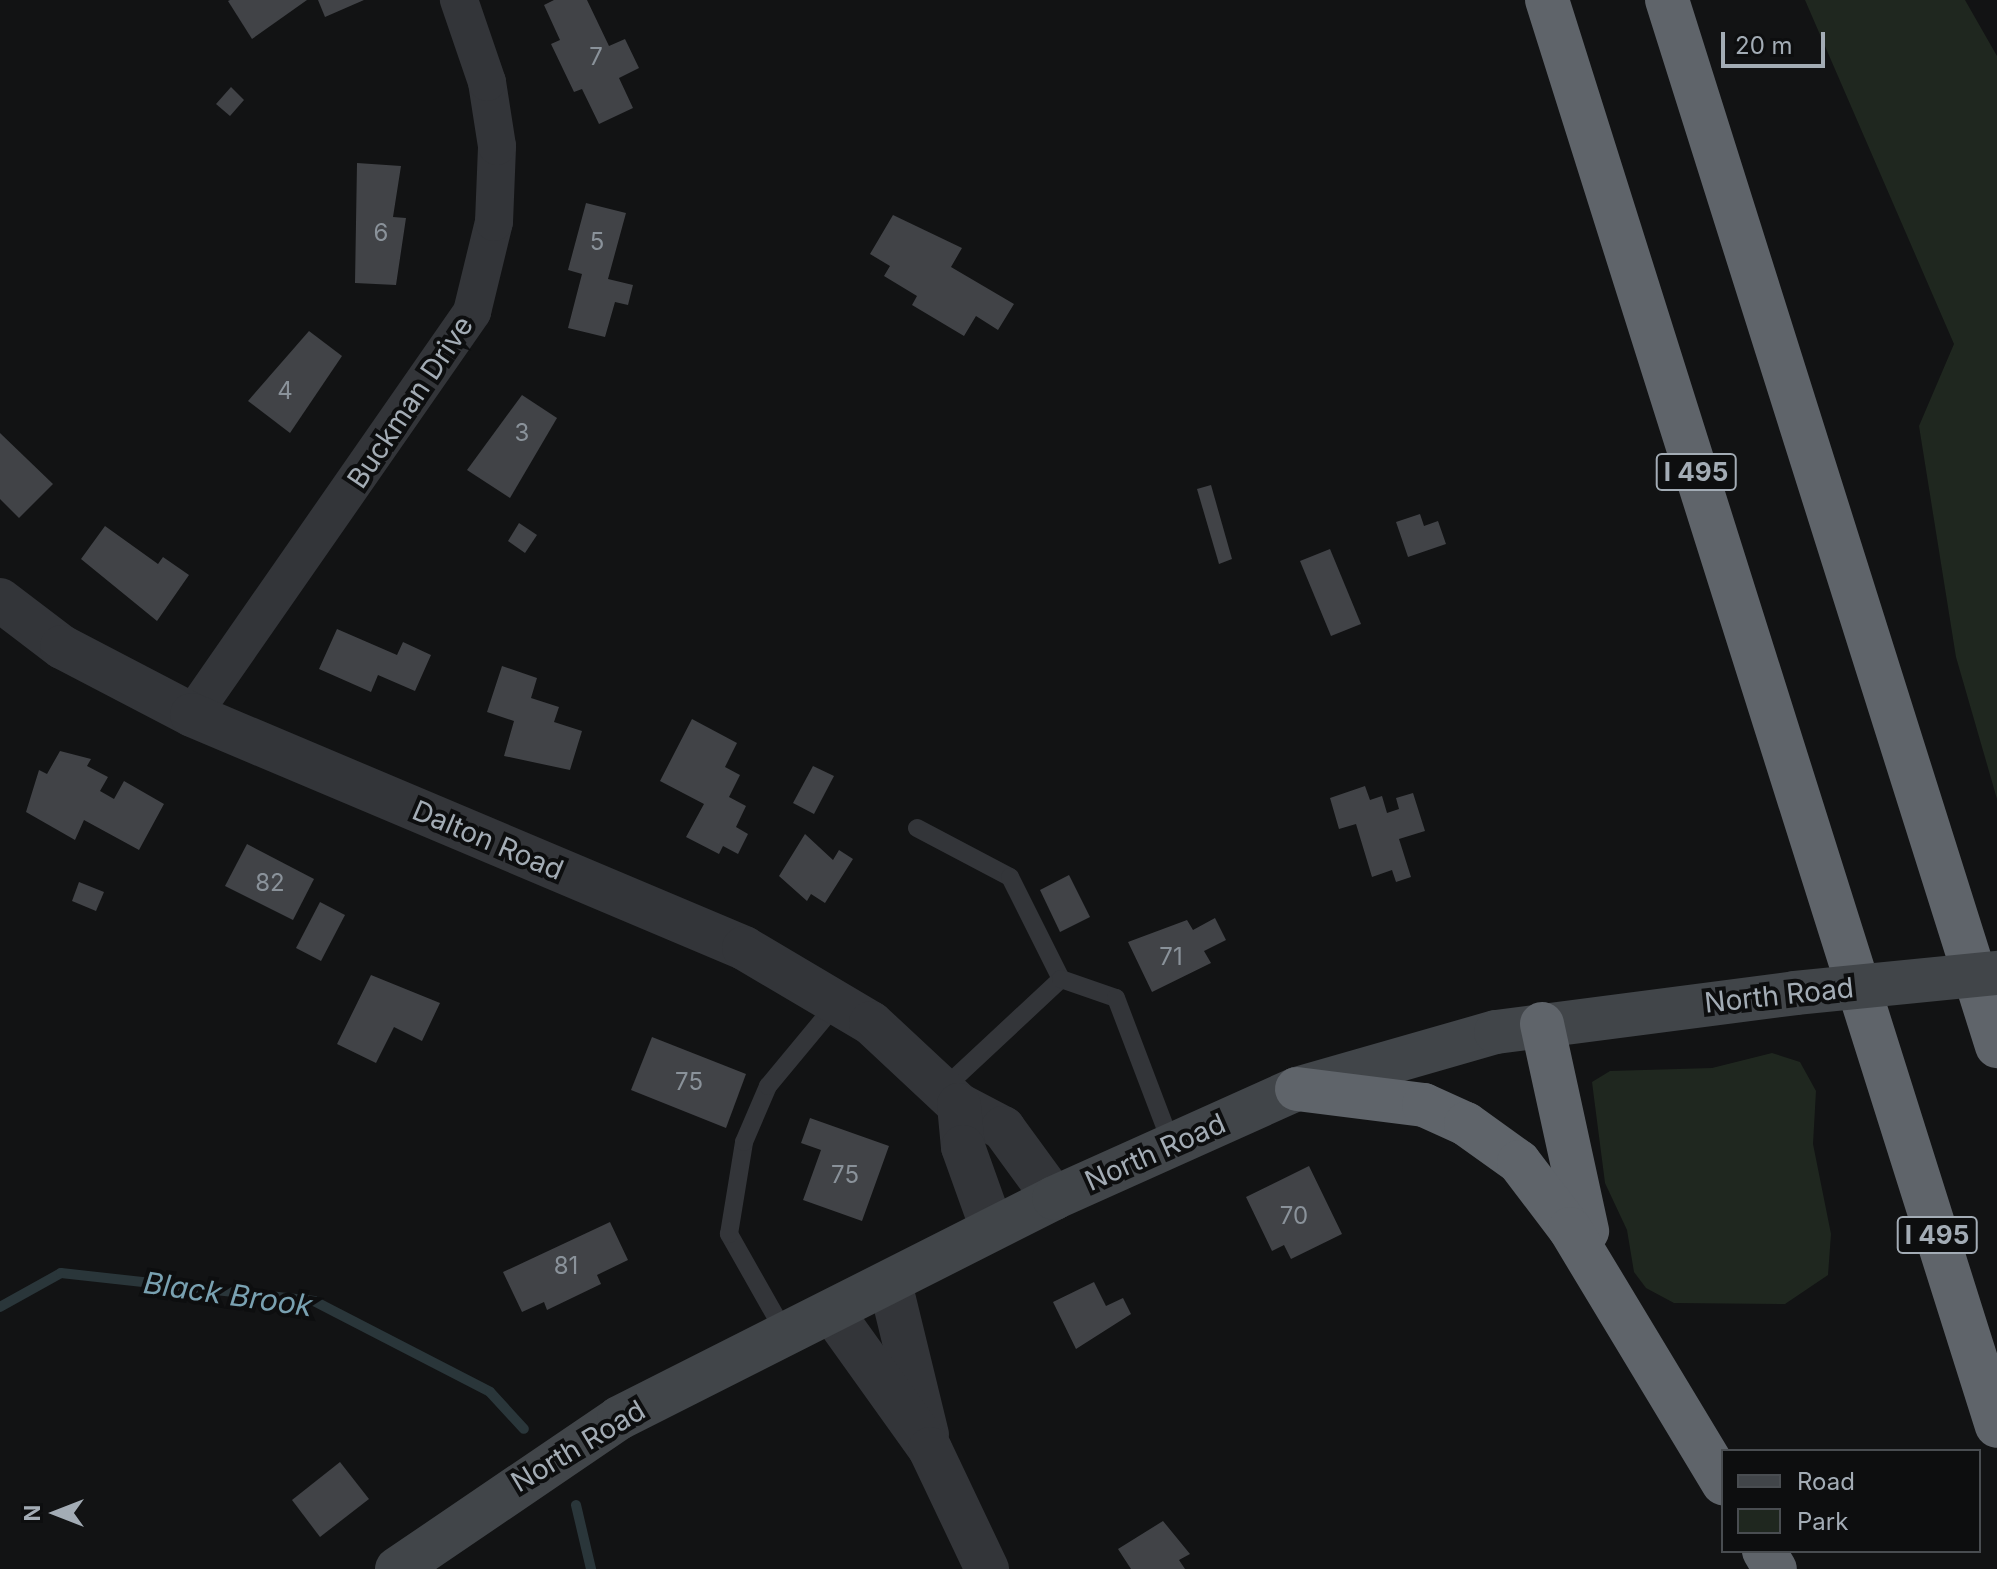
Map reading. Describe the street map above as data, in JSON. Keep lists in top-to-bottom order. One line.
{"streets":{"highway":["I 495"],"main road":["North Road"],"street":["Buckman Drive","Dalton Road"]},"crossings":[["Buckman Drive","Dalton Road"],["Dalton Road","North Road"]],"water":["Black Brook"],"house_numbers":["7","6","5","4","3","82","71","75","75","70","81"],"legend":["Road","Park"],"scale_bar":"20 m","north":"left"}
